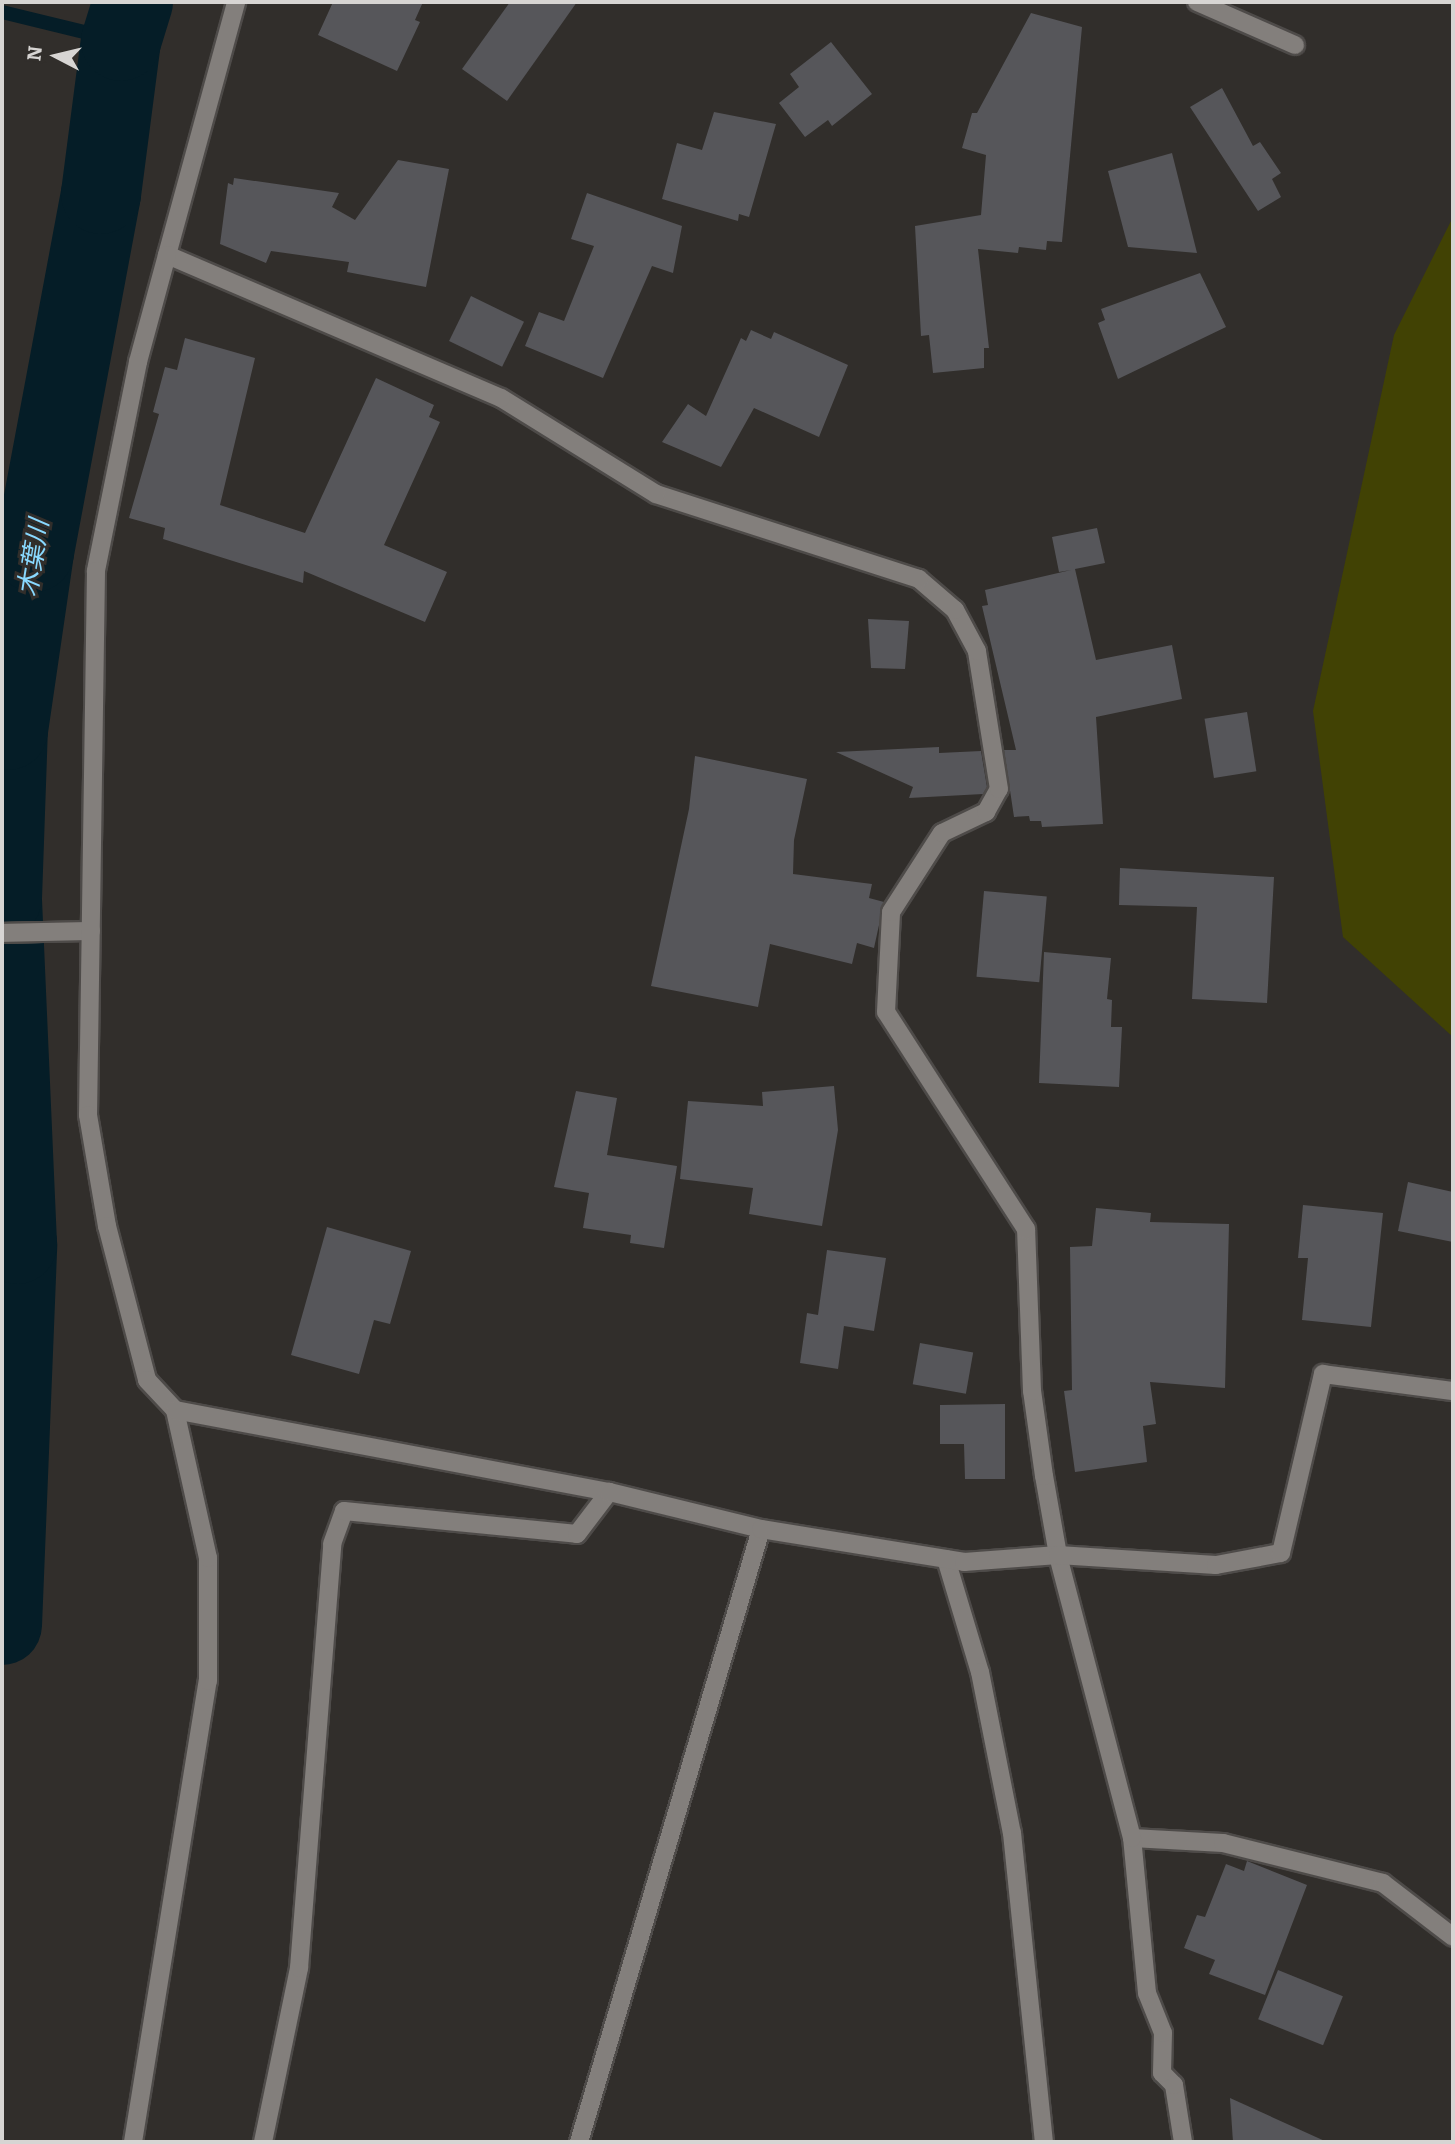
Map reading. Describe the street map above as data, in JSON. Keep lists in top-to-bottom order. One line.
{"water":["木葉川"],"north":"left"}
